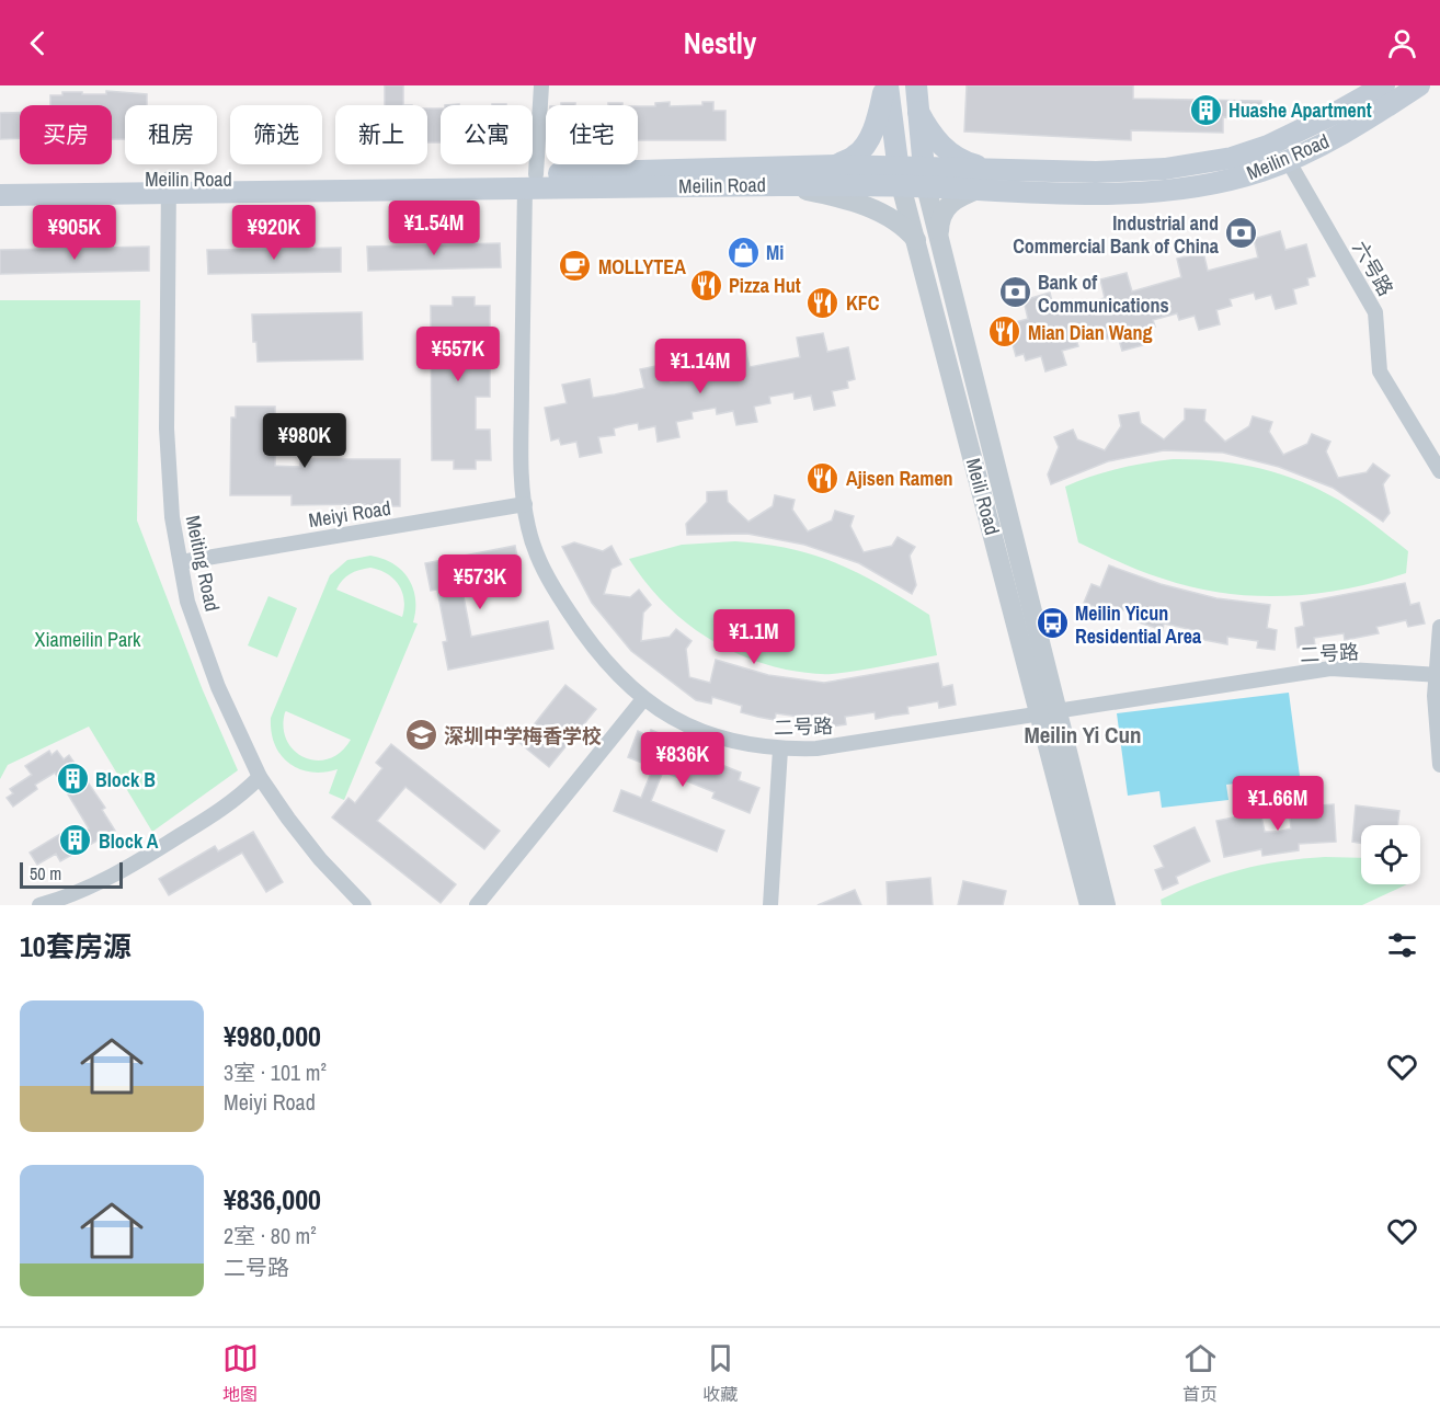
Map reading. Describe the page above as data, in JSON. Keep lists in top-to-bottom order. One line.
{"streets":{"main road":["Meilin Road","Meili Road"],"street":["六号路","Meiyi Road","Meiting Road","二号路"]},"crossings":[["Meilin Road","六号路"],["Meilin Road","Meili Road"],["Meilin Road","Meiting Road"],["Meilin Road","二号路"],["Meili Road","二号路"],["Meiyi Road","Meiting Road"],["Meiyi Road","二号路"]],"districts":["Meilin Yi Cun"],"parks":["Xiameilin Park"],"places":{"building":["Huashe Apartment","Block B","Block A"],"bank":["Industrial and Commercial Bank of China","Bank of Communications"],"shop":["Mi"],"cafe":["MOLLYTEA"],"restaurant":["Pizza Hut","KFC","Mian Dian Wang","Ajisen Ramen"],"bus stop":["Meilin Yicun Residential Area"],"school or university":["深圳中学梅香学校"]},"scale_bar":"50 m","page":{"header":"Nestly","chip":["买房","租房","筛选","新上","公寓","住宅"],"price":["¥1.54M","¥905K","¥920K","¥557K","¥1.14M","¥980K","¥573K","¥1.1M","¥836K","¥1.66M"],"scale":"50 m","heading":"10套房源","list":[{"name":"¥980,000","note":"3室 · 101 m² · Meiyi Road"},{"name":"¥836,000","note":"2室 · 80 m² · 二号路"}],"tabs":["地图","收藏","首页"]}}
